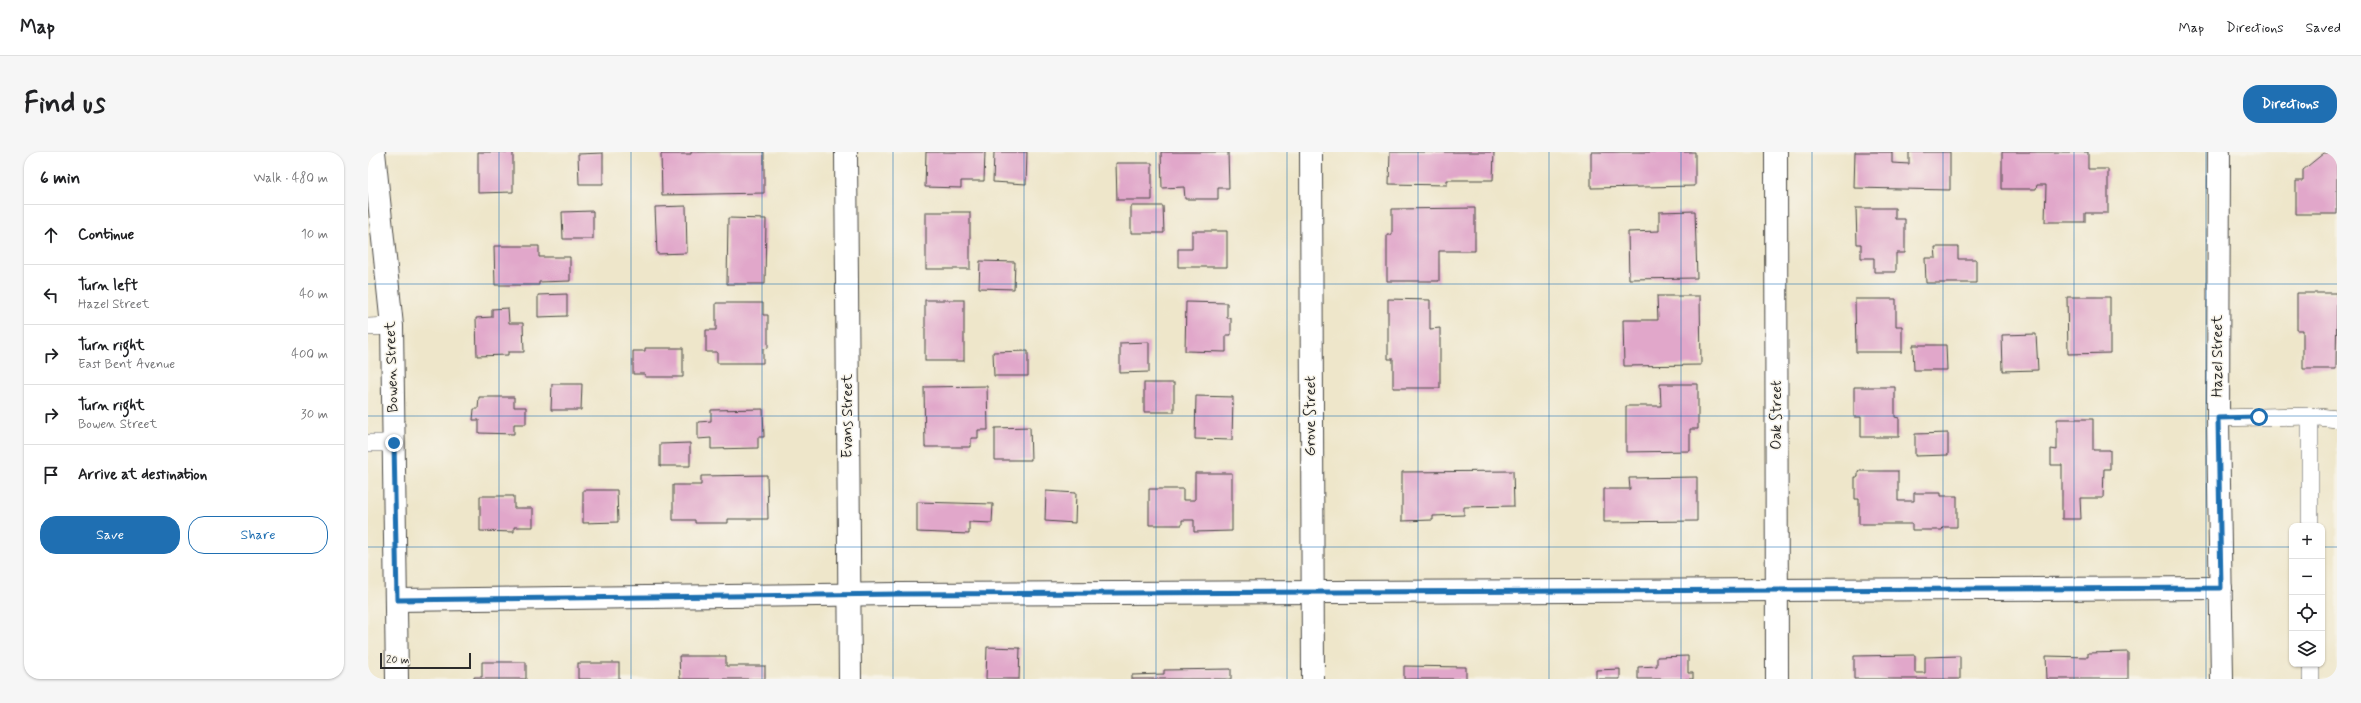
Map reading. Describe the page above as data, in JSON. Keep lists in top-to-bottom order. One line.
{"streets":{"street":["Hazel Street","Bowen Street","Oak Street","Evans Street","Grove Street"]},"scale_bar":"20 m","page":{"header":"Map","nav":["Map","Directions","Saved"],"buttons":["Directions",["Save","Share"]],"title":"Find us","heading":["6 min","Walk · 480 m"],"list":[["Continue","10 m"],["Turn left","Hazel Street","40 m"],["Turn right","East Bent Avenue","400 m"],["Turn right","Bowen Street","30 m"],"Arrive at destination"],"map_buttons":["+","−"],"scale":"20 m"}}
